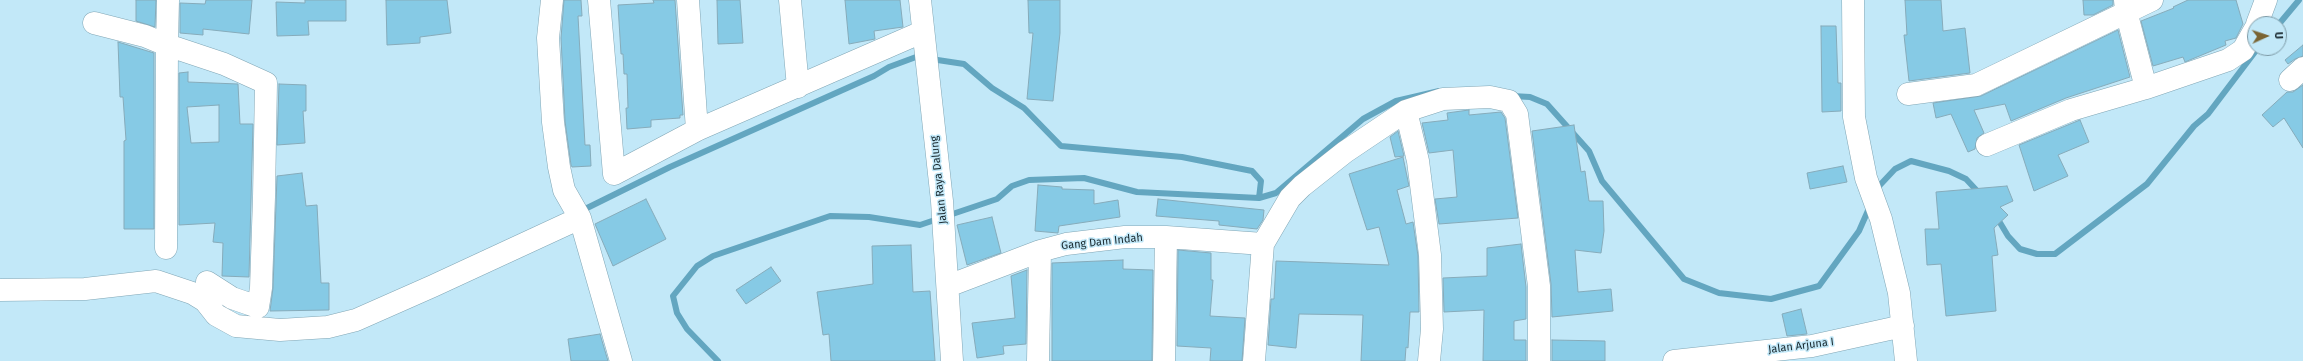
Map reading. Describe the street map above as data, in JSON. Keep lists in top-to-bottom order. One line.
{"streets":{"street":["Jalan Raya Dalung","Gang Dam Indah","Jalan Arjuna I"]},"crossings":[["Jalan Raya Dalung","Gang Dam Indah"]],"north":"right"}
